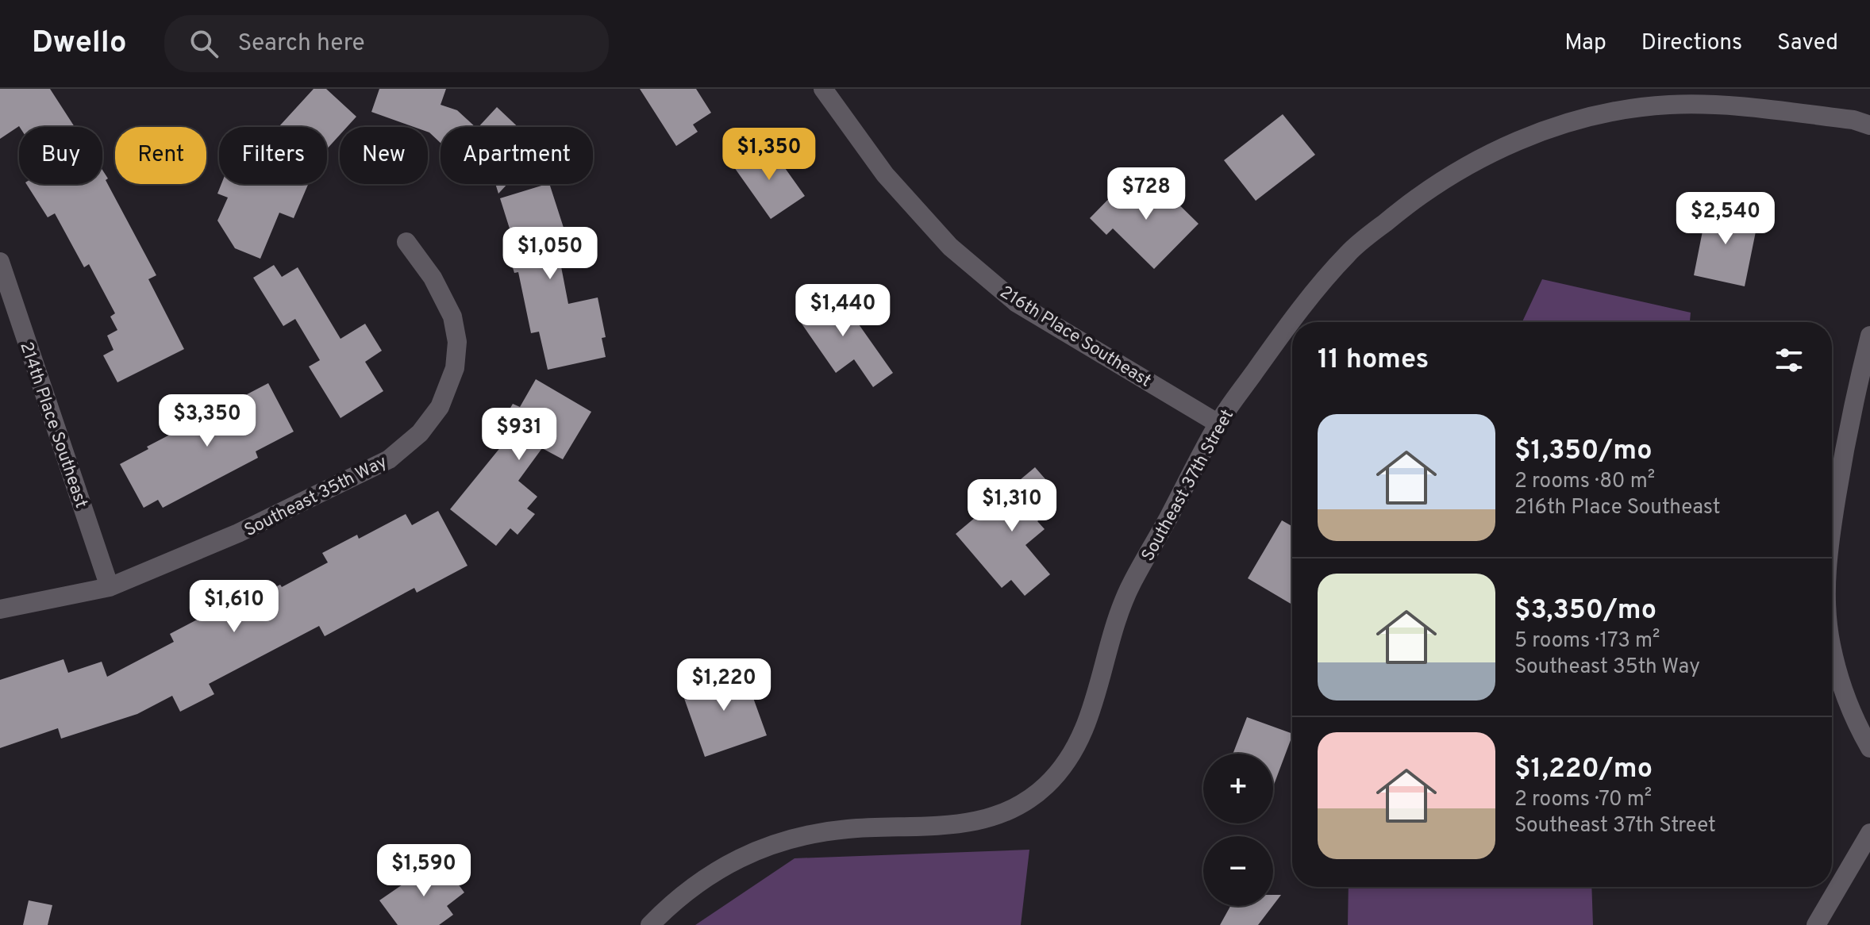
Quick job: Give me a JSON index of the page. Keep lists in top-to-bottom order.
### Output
{
  "streets": {
    "street": [
      "216th Place Southeast",
      "214th Place Southeast",
      "Southeast 37th Street",
      "Southeast 35th Way"
    ]
  },
  "crossings": [
    ["216th Place Southeast", "Southeast 37th Street"],
    ["214th Place Southeast", "Southeast 35th Way"]
  ],
  "page": {
    "header": "Dwello",
    "search": "Search here",
    "nav": ["Map", "Directions", "Saved"],
    "chip": [
      "Buy",
      "Rent",
      "Filters",
      "New",
      "Apartment"
    ],
    "price": [
      "$1,350",
      "$728",
      "$2,540",
      "$1,050",
      "$1,440",
      "$3,350",
      "$931",
      "$1,310",
      "$1,610",
      "$1,220",
      "$1,590"
    ],
    "heading": "11 homes",
    "list": [
      {
        "name": "$1,350/mo",
        "note": "2 rooms · 80 m² · 216th Place Southeast"
      },
      {
        "name": "$3,350/mo",
        "note": "5 rooms · 173 m² · Southeast 35th Way"
      },
      {
        "name": "$1,220/mo",
        "note": "2 rooms · 70 m² · Southeast 37th Street"
      }
    ],
    "map_buttons": ["+", "−"]
  }
}
